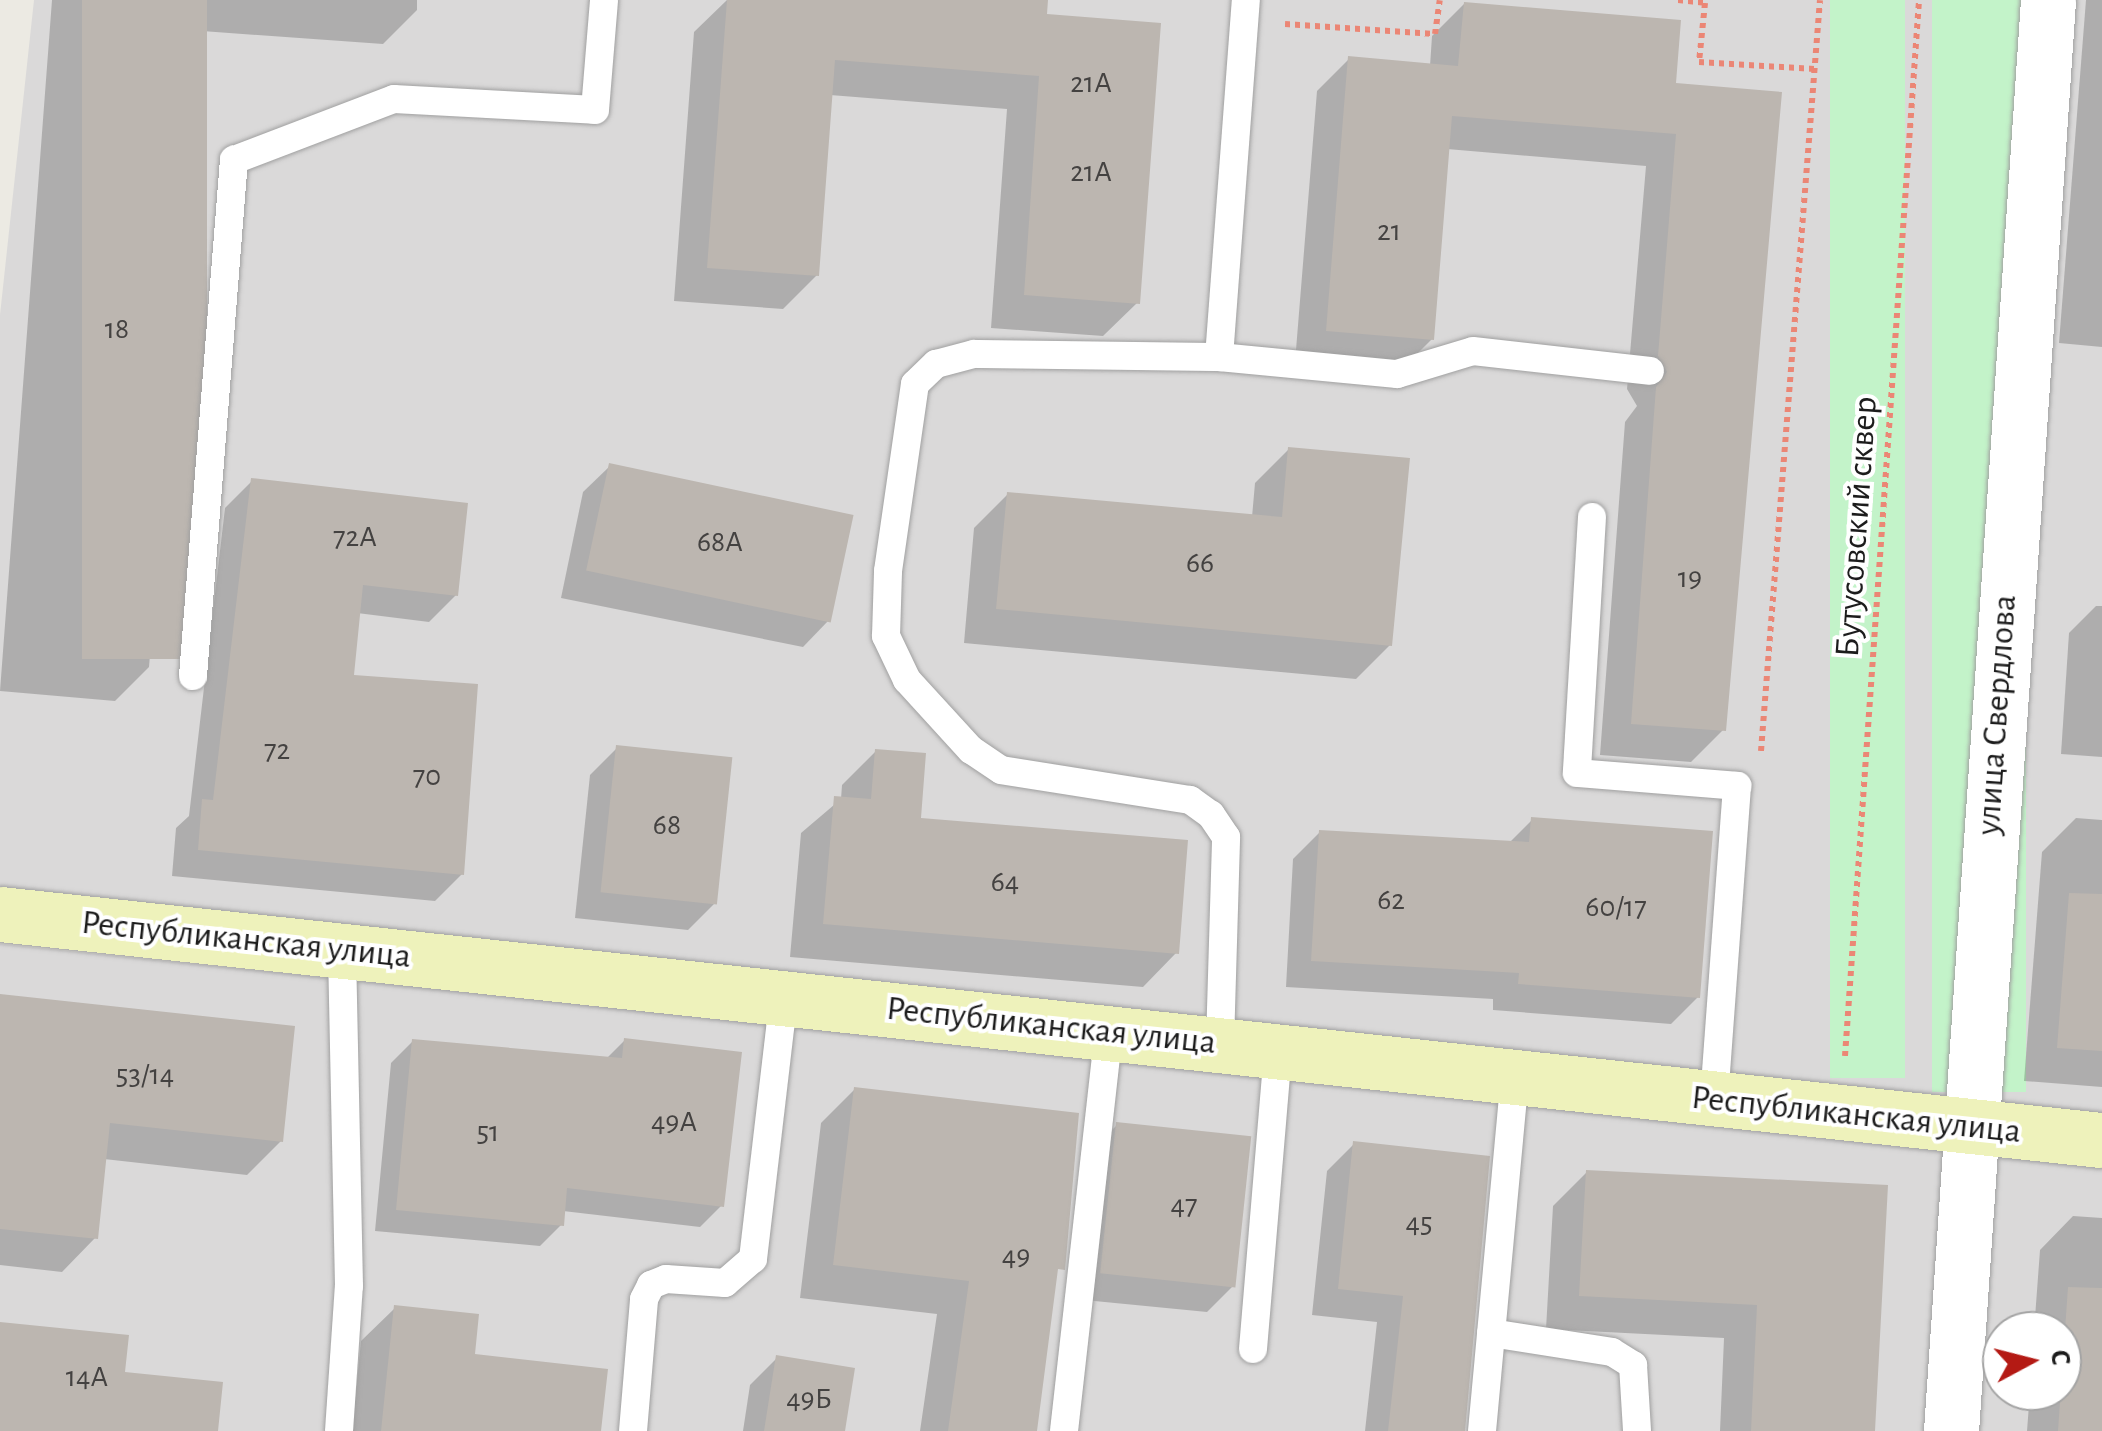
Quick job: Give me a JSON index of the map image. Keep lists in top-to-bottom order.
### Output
{
  "streets": {
    "main road": ["Республиканская улица"],
    "street": ["улица Свердлова"],
    "path": ["Бутусовский сквер"]
  },
  "crossings": [
    ["улица Свердлова", "Республиканская улица"]
  ],
  "house_numbers": [
    "21А",
    "21А",
    "21",
    "18",
    "72А",
    "68А",
    "66",
    "19",
    "72",
    "70",
    "68",
    "64",
    "62",
    "60/17",
    "53/14",
    "49А",
    "51",
    "47",
    "45",
    "49",
    "14А",
    "49Б"
  ],
  "north": "right"
}
